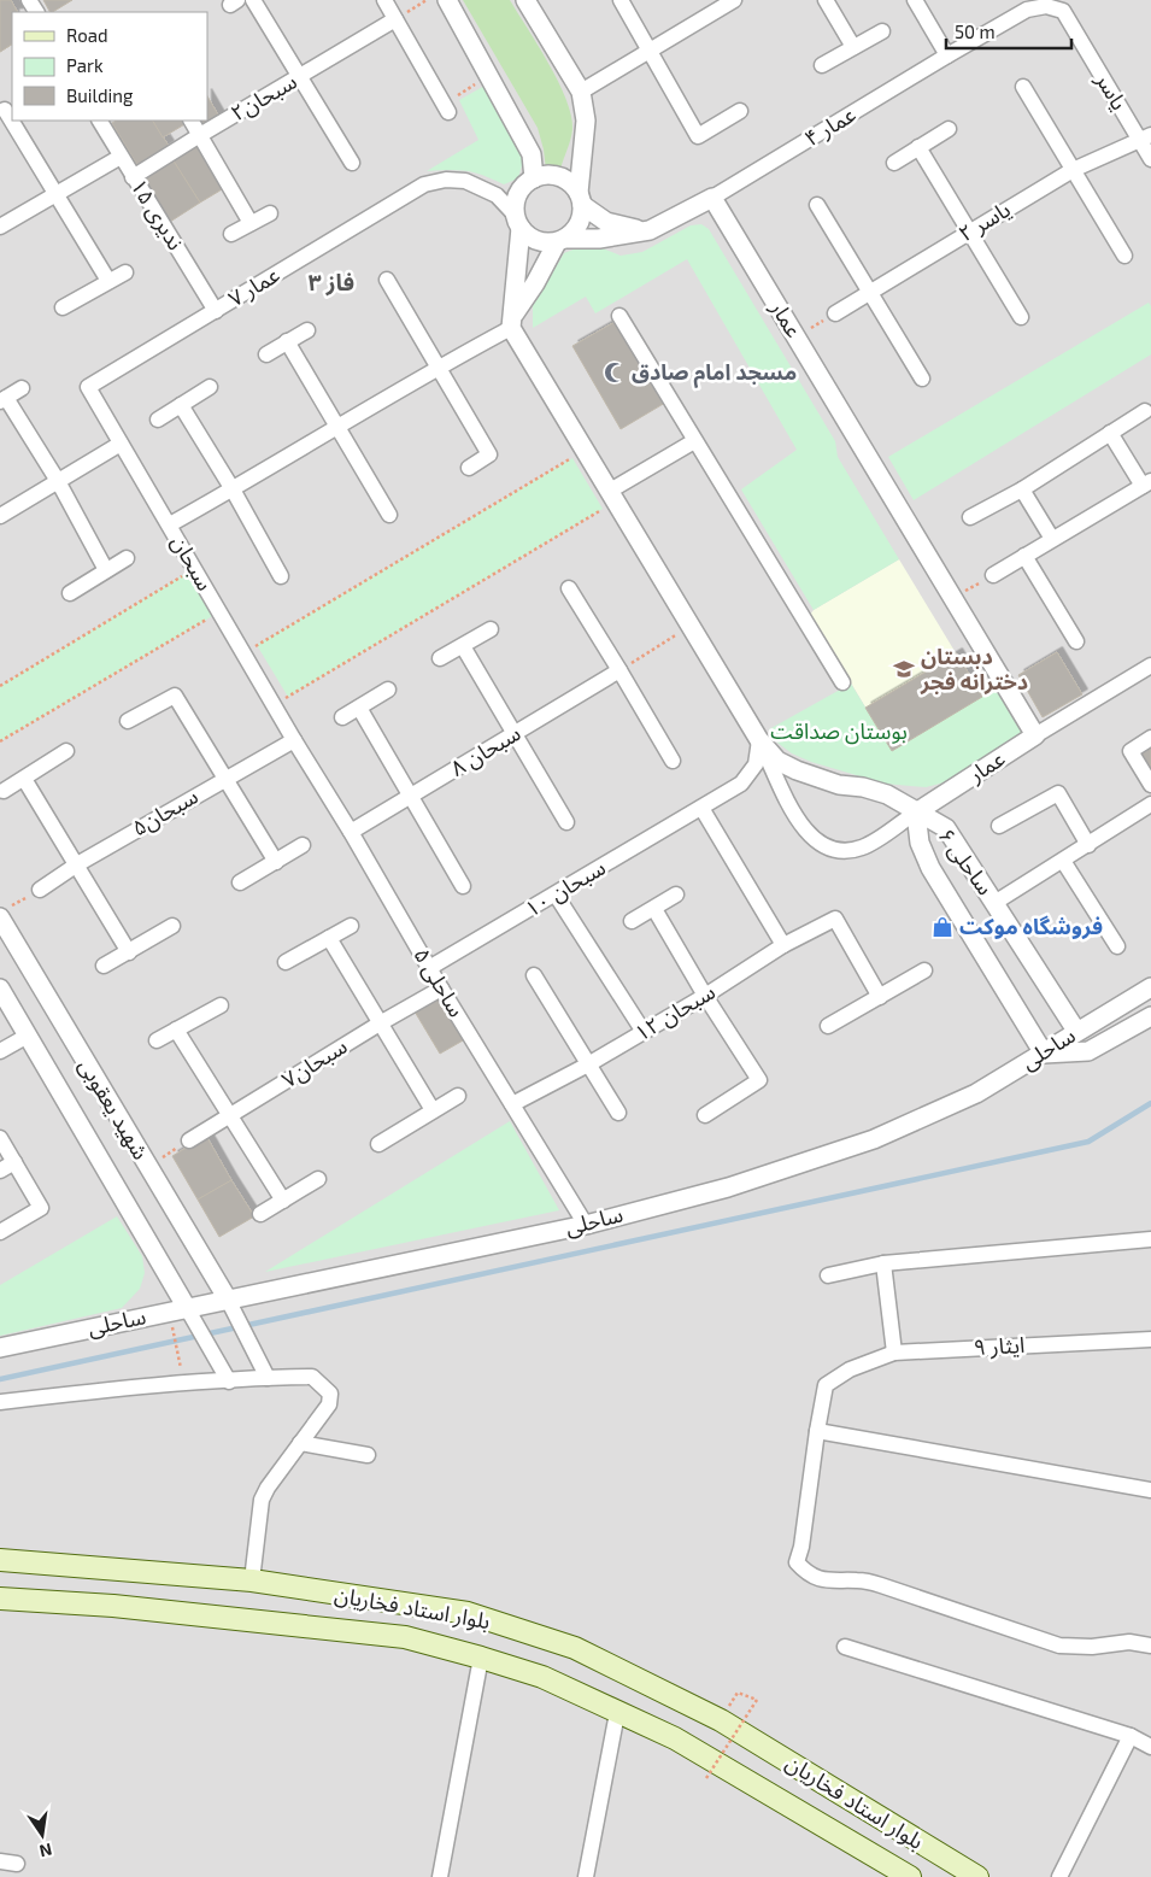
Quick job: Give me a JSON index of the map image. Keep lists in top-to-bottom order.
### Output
{
  "streets": {
    "main road": ["بلوار استاد فخاریان"],
    "street": [
      "یاسر",
      "سبحان۲",
      "عمار ۴",
      "ندیری ۱۵",
      "یاسر ۲",
      "عمار ۷",
      "عمار",
      "سبحان",
      "سبحان ۸",
      "سبحان۵",
      "ساحلی ۶",
      "سبحان ۱۰",
      "ساحلی ۵",
      "سبحان ۱۲",
      "ساحلی",
      "سبحان۷",
      "شهید یعقوبی",
      "ایثار ۹"
    ]
  },
  "crossings": [
    ["یاسر", "عمار ۴"],
    ["یاسر", "یاسر ۲"],
    ["سبحان۲", "ندیری ۱۵"],
    ["عمار ۴", "عمار"],
    ["ندیری ۱۵", "عمار ۷"],
    ["عمار ۷", "سبحان"],
    ["عمار", "ساحلی ۶"],
    ["سبحان", "سبحان۵"],
    ["سبحان", "ساحلی ۵"],
    ["سبحان ۸", "ساحلی ۵"],
    ["سبحان۵", "ساحلی ۵"],
    ["ساحلی ۶", "ساحلی"],
    ["سبحان ۱۰", "ساحلی ۵"],
    ["ساحلی ۵", "سبحان ۱۲"],
    ["ساحلی ۵", "ساحلی"],
    ["ساحلی ۵", "سبحان۷"],
    ["ساحلی", "شهید یعقوبی"]
  ],
  "districts": ["فاز ۳"],
  "parks": ["بوستان صداقت"],
  "places": {
    "mosque": ["مسجد امام صادق"],
    "school or university": ["دبستان دخترانه فجر"],
    "shop": ["فروشگاه موکت"]
  },
  "legend": ["Road", "Park", "Building"],
  "scale_bar": "50 m",
  "north": "bottom"
}
